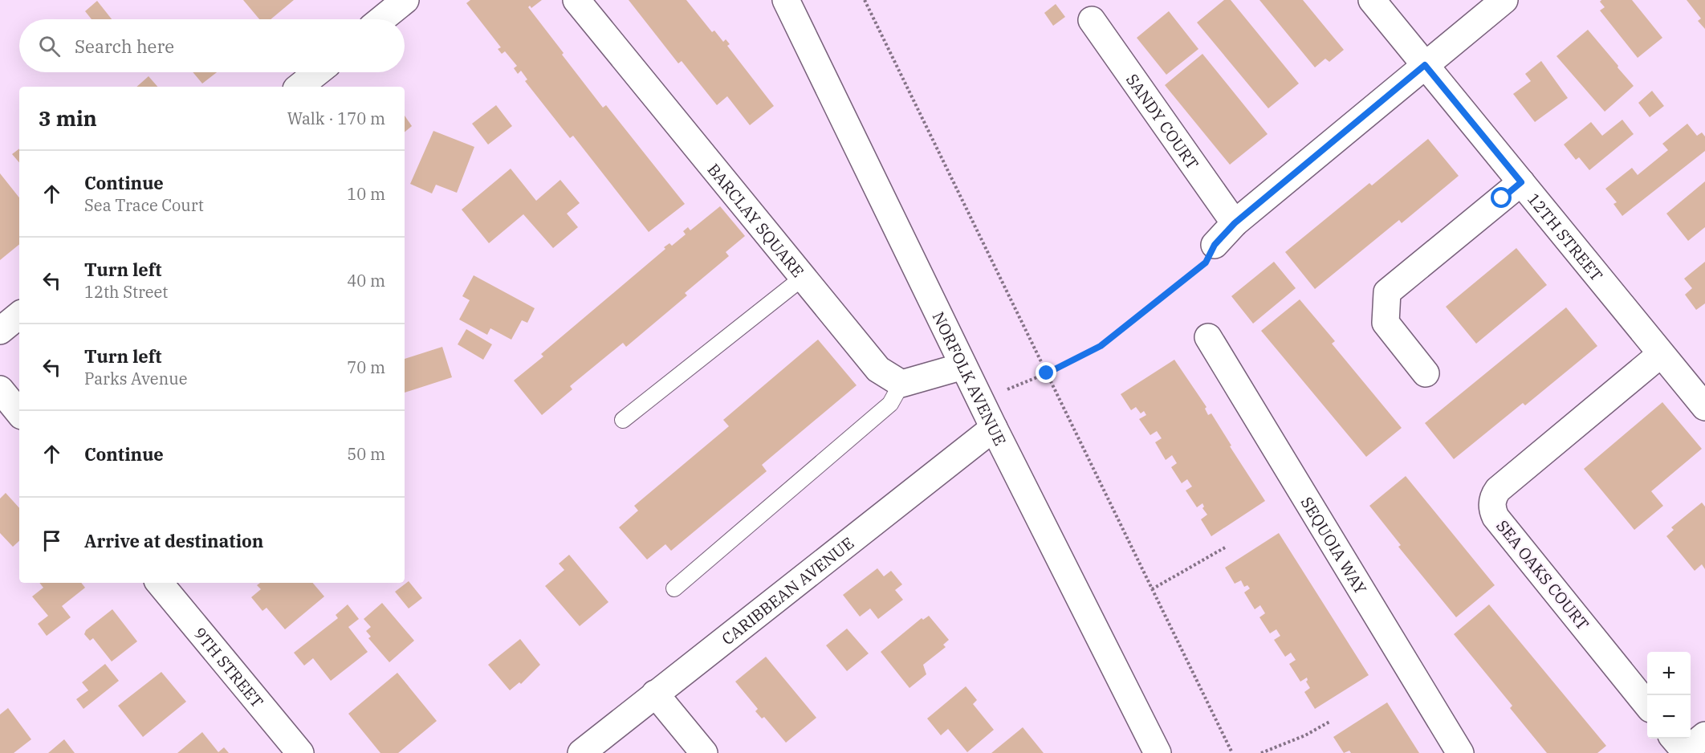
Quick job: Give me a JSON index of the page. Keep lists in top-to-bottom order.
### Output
{
  "streets": {
    "street": [
      "SANDY COURT",
      "BARCLAY SQUARE",
      "12TH STREET",
      "NORFOLK AVENUE",
      "SEQUOIA WAY",
      "SEA OAKS COURT",
      "CARIBBEAN AVENUE",
      "9TH STREET"
    ]
  },
  "crossings": [
    ["12TH STREET", "SEA OAKS COURT"],
    ["NORFOLK AVENUE", "CARIBBEAN AVENUE"]
  ],
  "page": {
    "search": "Search here",
    "heading": ["3 min", "Walk · 170 m"],
    "list": [
      ["Continue", "Sea Trace Court", "10 m"],
      ["Turn left", "12th Street", "40 m"],
      ["Turn left", "Parks Avenue", "70 m"],
      ["Continue", "50 m"],
      "Arrive at destination"
    ],
    "map_buttons": ["+", "−"]
  }
}
